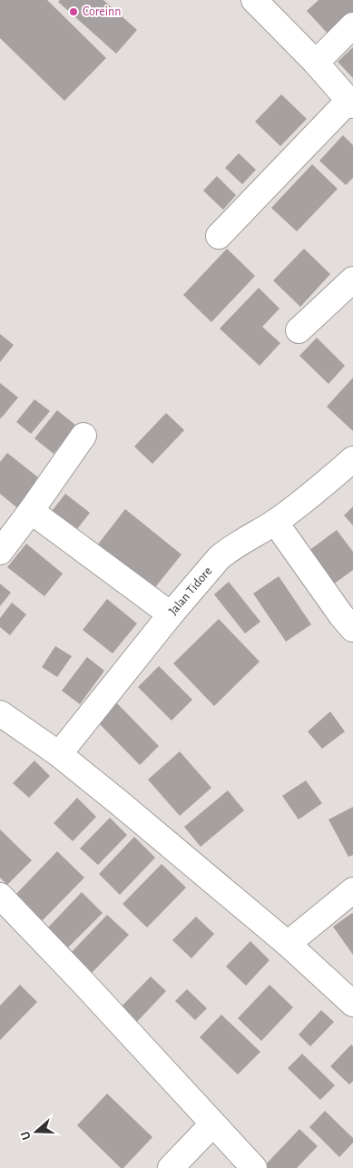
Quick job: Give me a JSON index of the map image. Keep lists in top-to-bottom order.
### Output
{
  "streets": {
    "street": ["Jalan Tidore"]
  },
  "places": ["Coreinn"],
  "north": "left"
}
